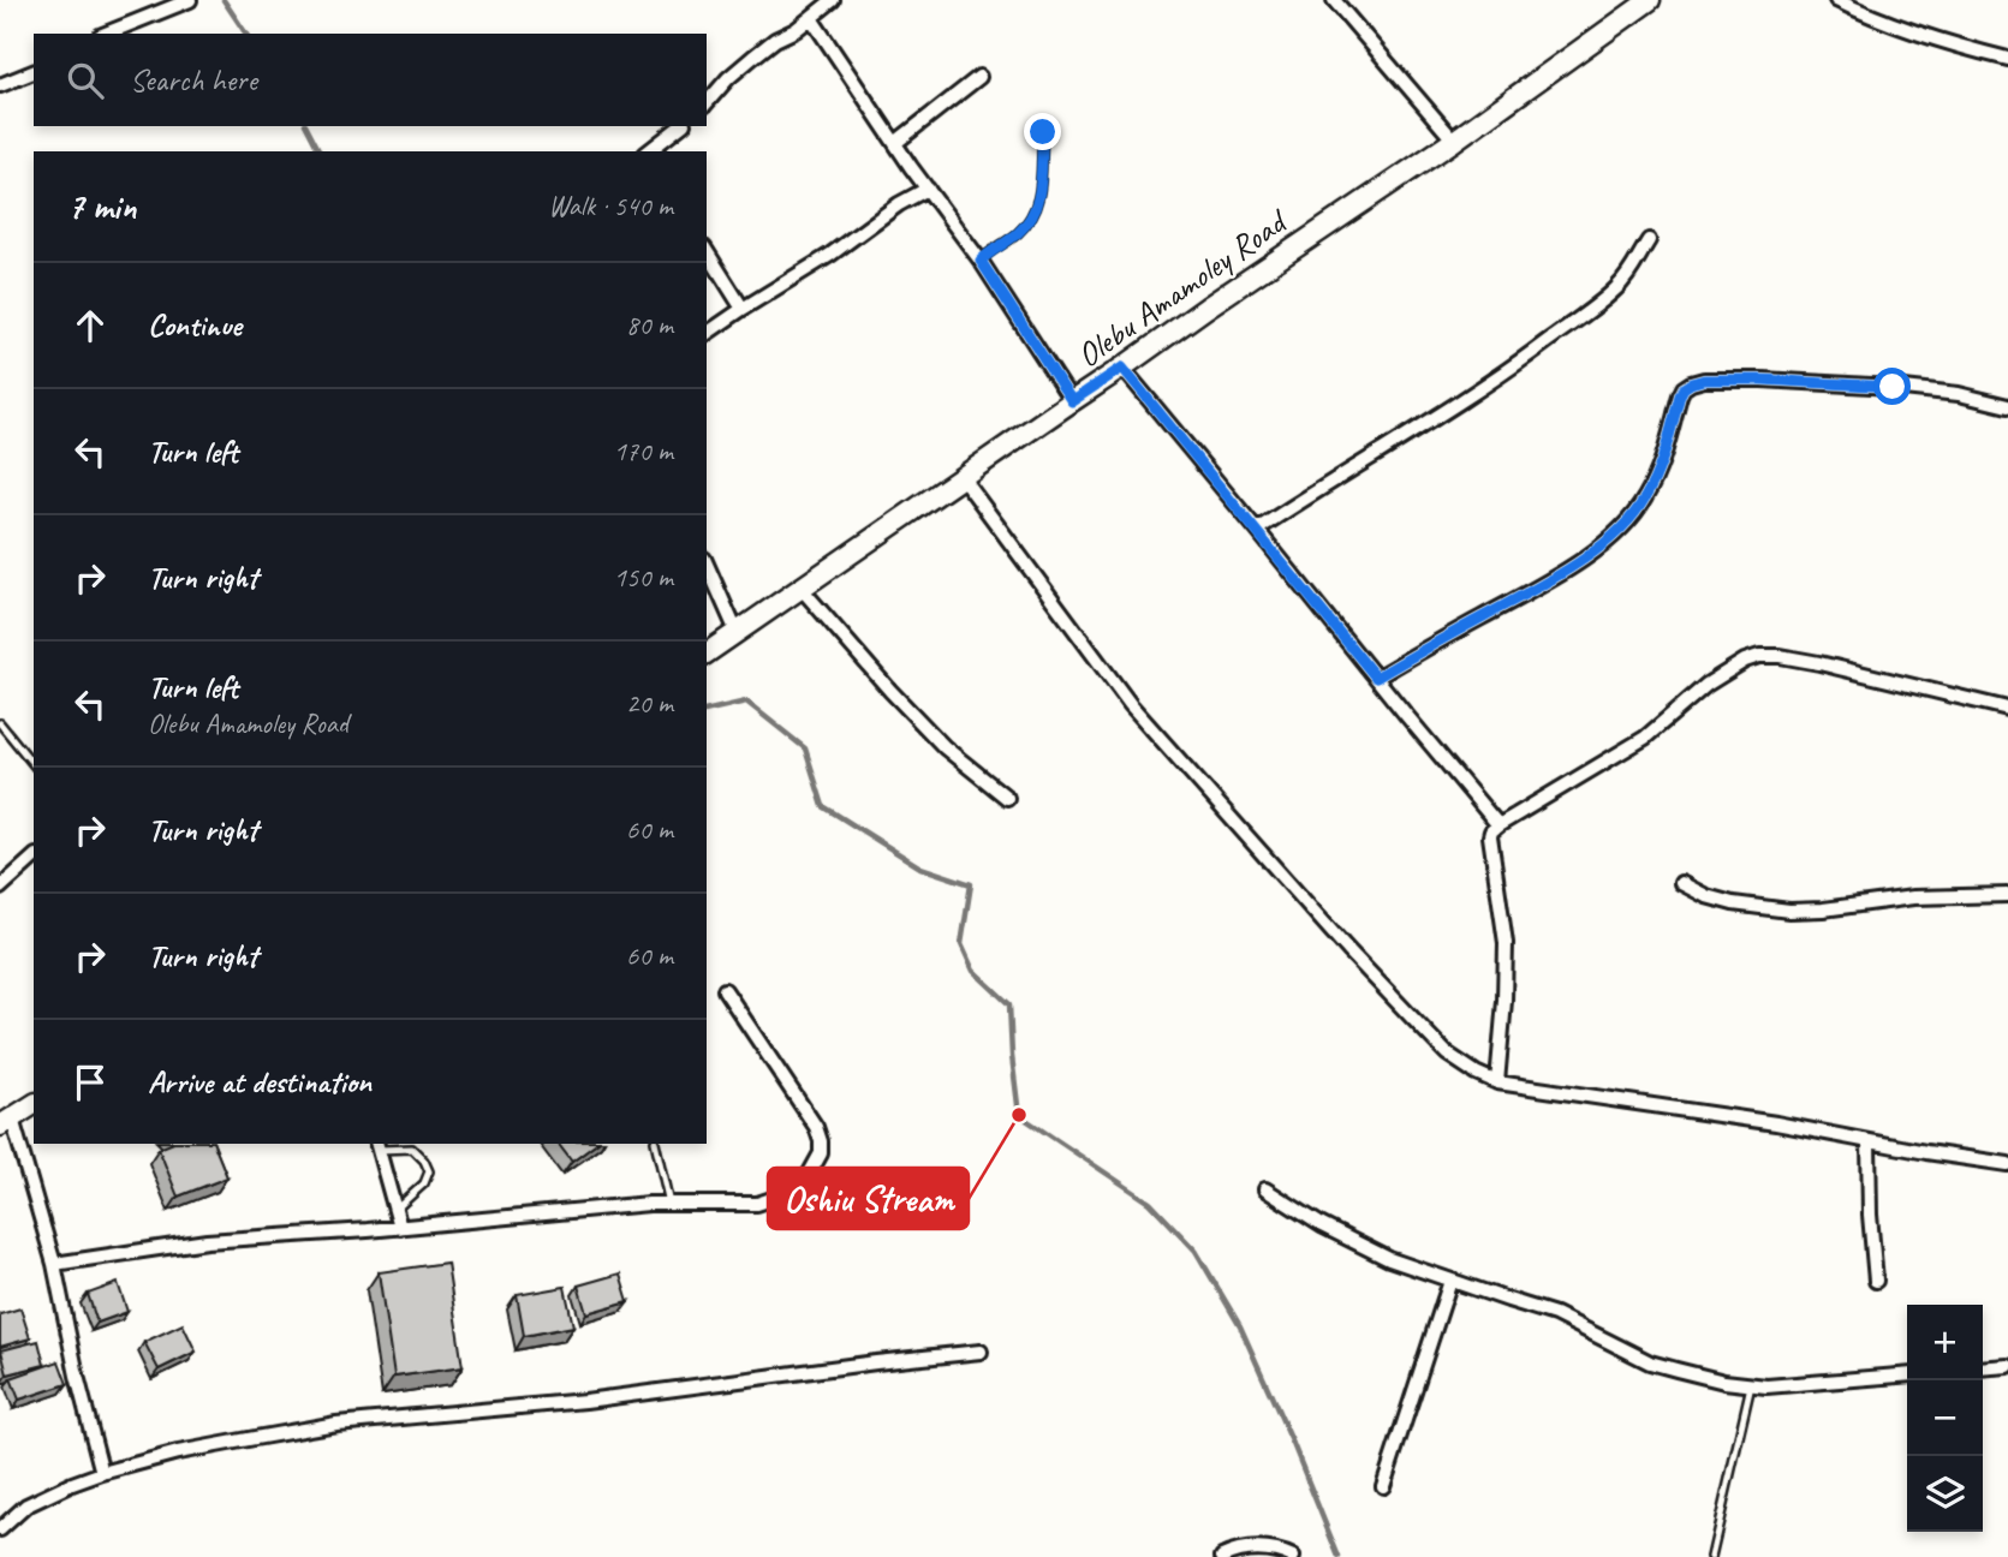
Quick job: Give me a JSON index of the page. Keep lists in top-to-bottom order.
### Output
{
  "streets": {
    "street": ["Olebu Amamoley Road"]
  },
  "places": ["Oshiu Stream"],
  "page": {
    "search": "Search here",
    "heading": ["7 min", "Walk · 540 m"],
    "list": [
      ["Continue", "80 m"],
      ["Turn left", "170 m"],
      ["Turn right", "150 m"],
      ["Turn left", "Olebu Amamoley Road", "20 m"],
      ["Turn right", "60 m"],
      ["Turn right", "60 m"],
      "Arrive at destination"
    ],
    "map_buttons": ["+", "−"]
  }
}
